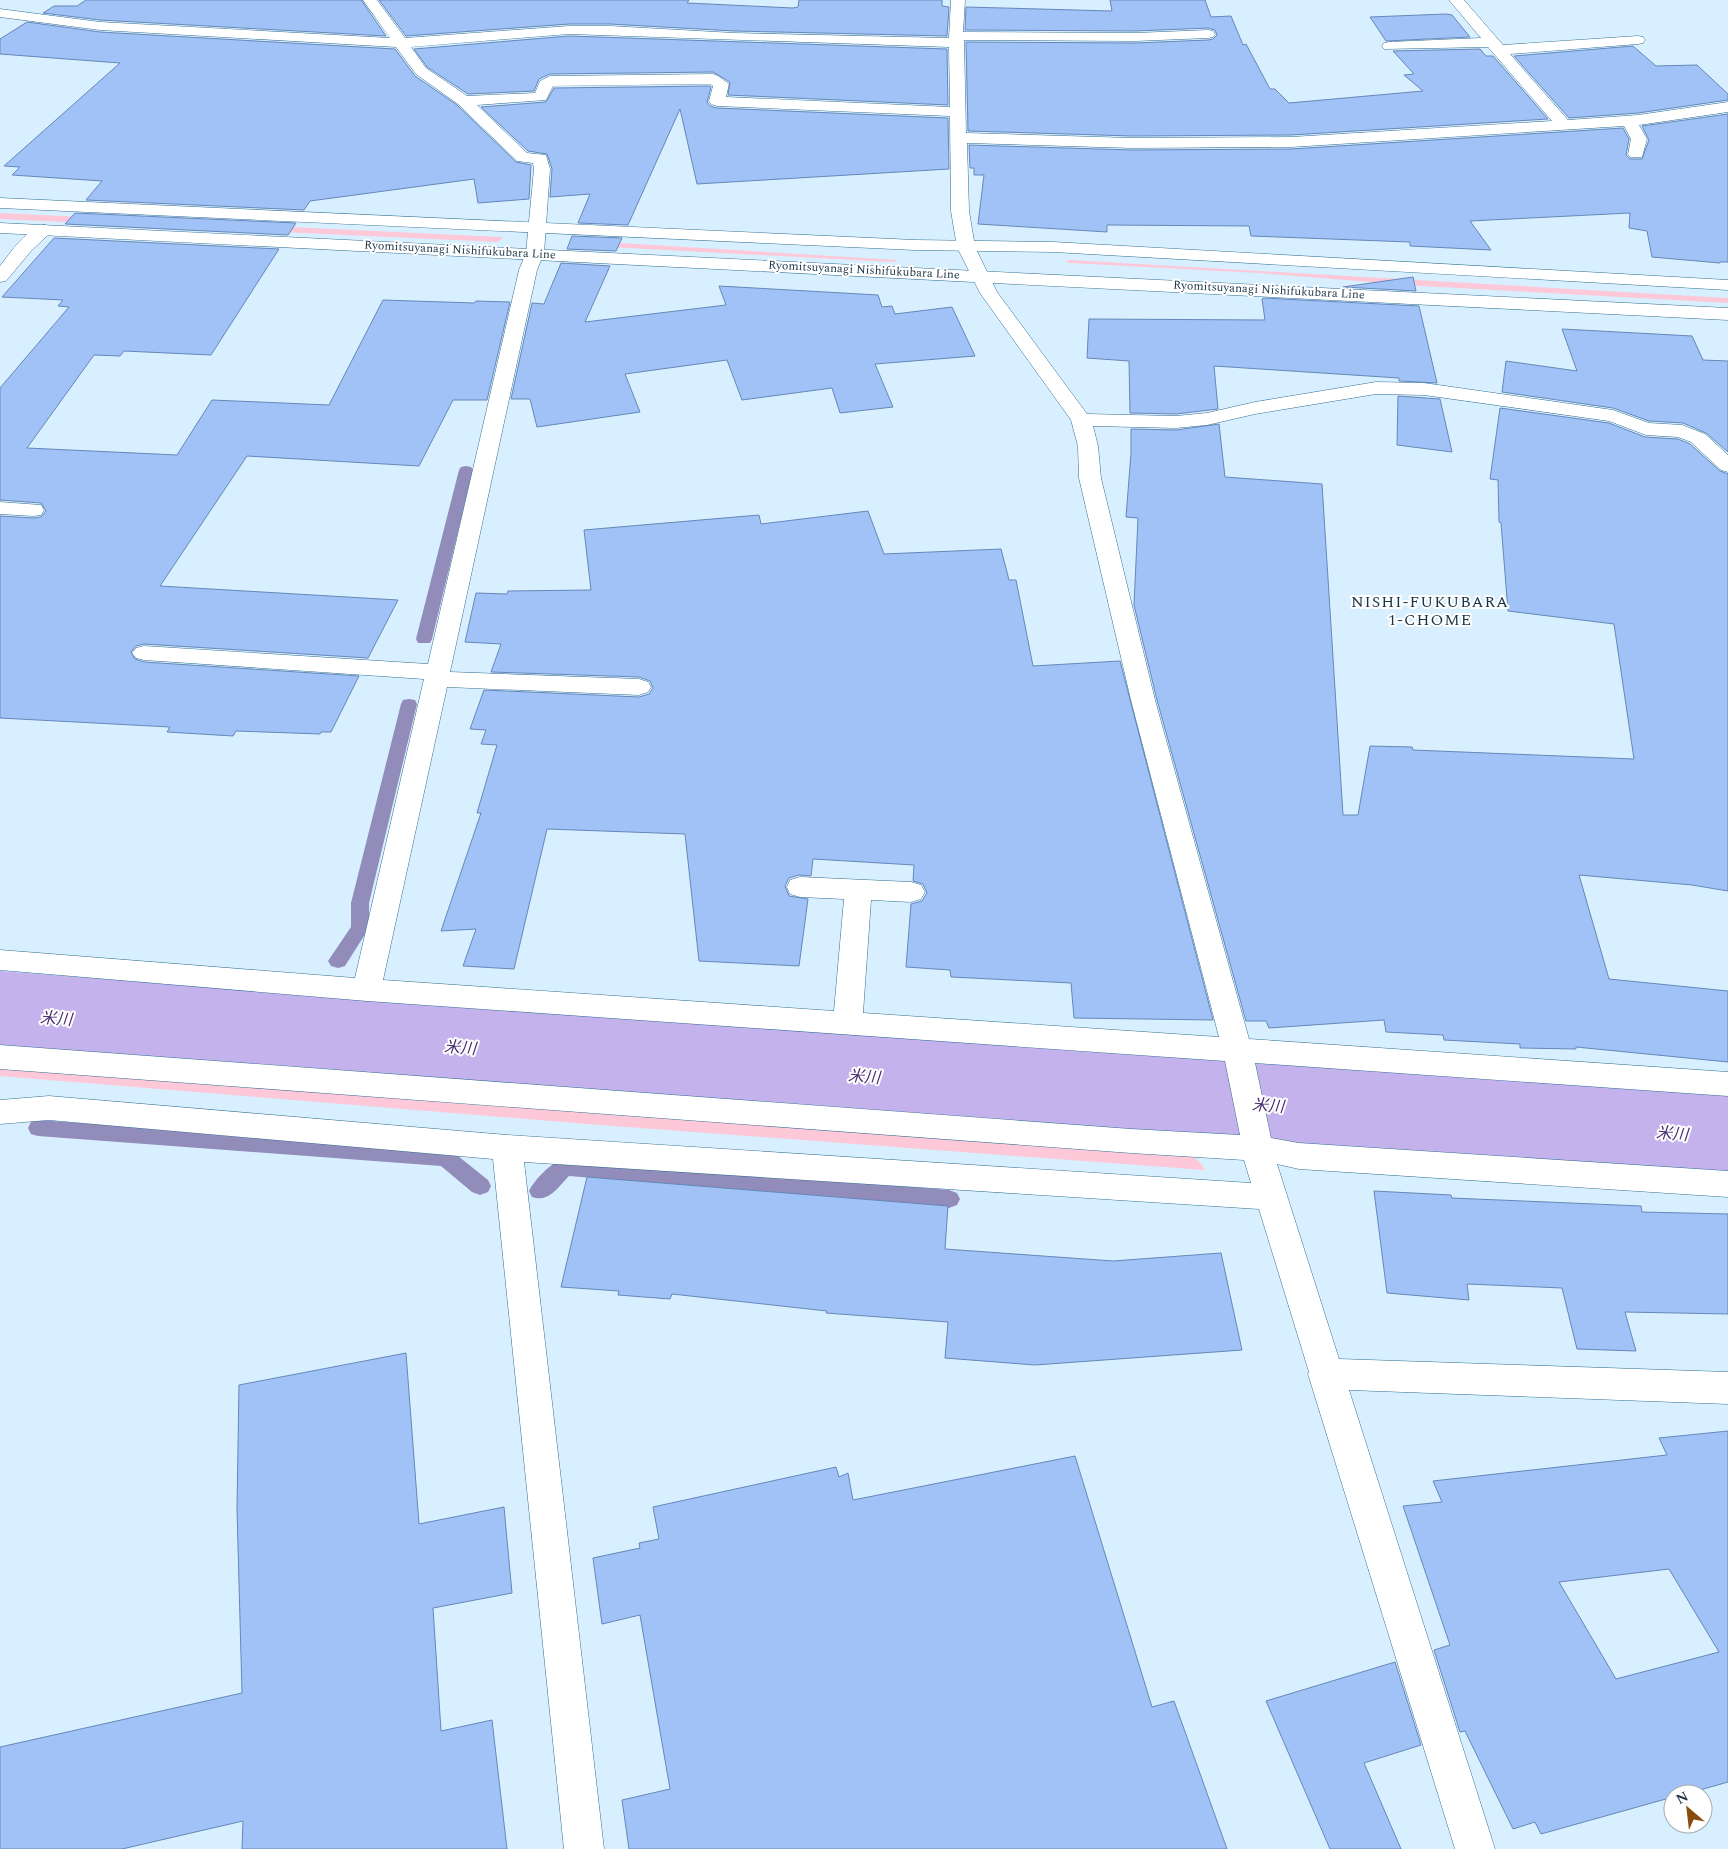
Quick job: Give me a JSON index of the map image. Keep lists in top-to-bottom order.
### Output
{
  "streets": {
    "street": ["Ryomitsuyanagi Nishifukubara Line"]
  },
  "districts": ["NISHI-FUKUBARA 1-CHOME"],
  "water": ["米川"],
  "north": "top left"
}
